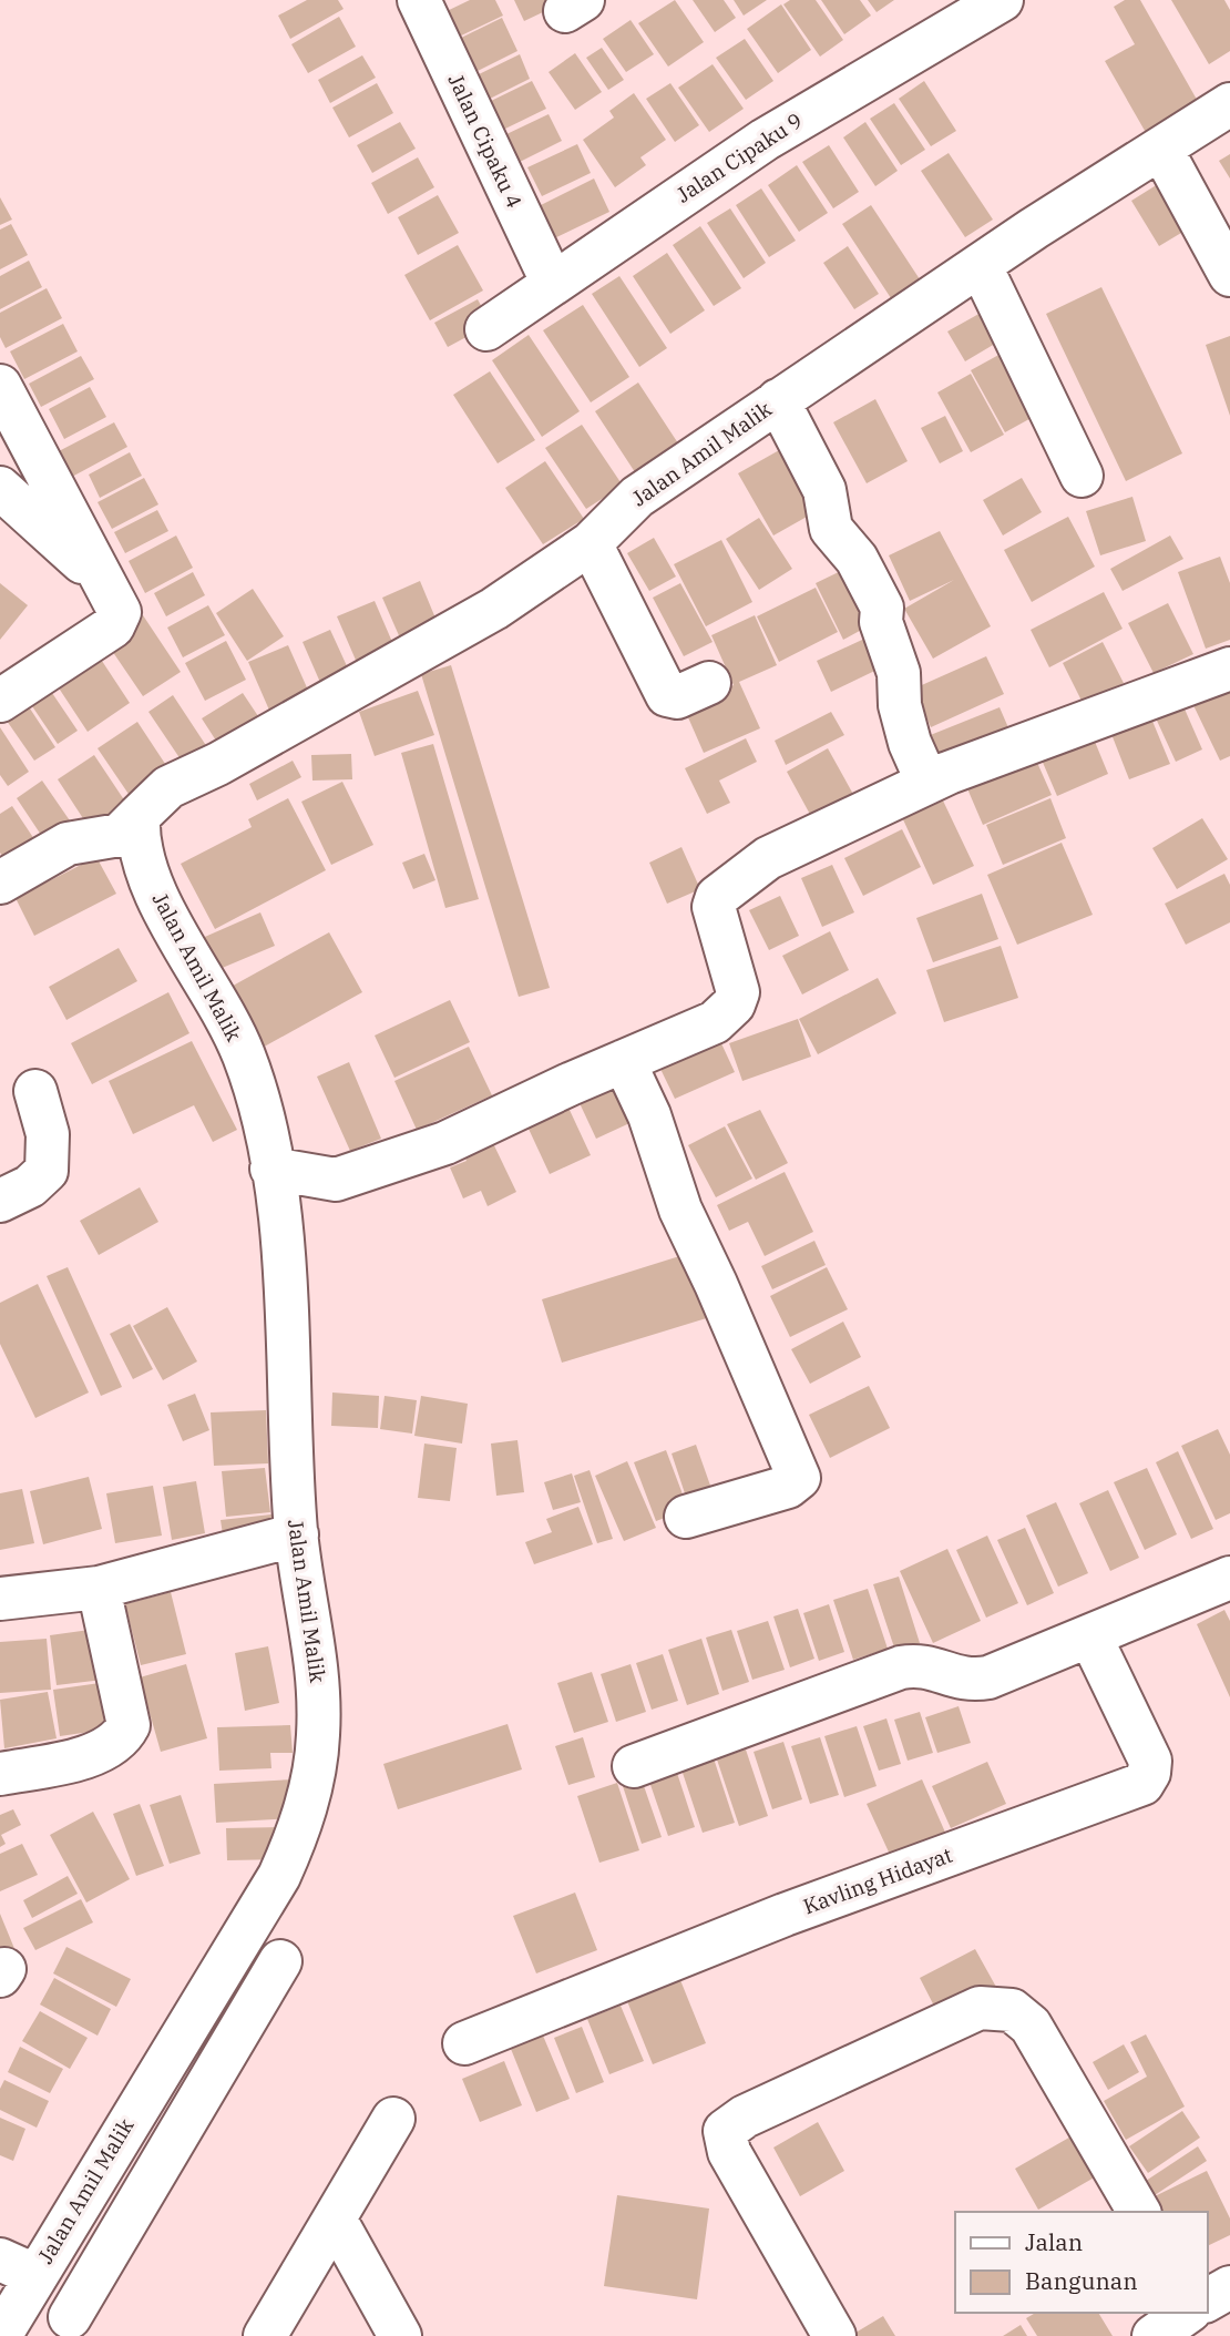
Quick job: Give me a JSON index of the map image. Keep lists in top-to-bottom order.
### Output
{
  "streets": {
    "street": [
      "Jalan Cipaku 4",
      "Jalan Cipaku 9",
      "Jalan Amil Malik",
      "Kavling Hidayat"
    ]
  },
  "crossings": [
    ["Jalan Cipaku 4", "Jalan Cipaku 9"]
  ],
  "legend": ["Jalan", "Bangunan"]
}
